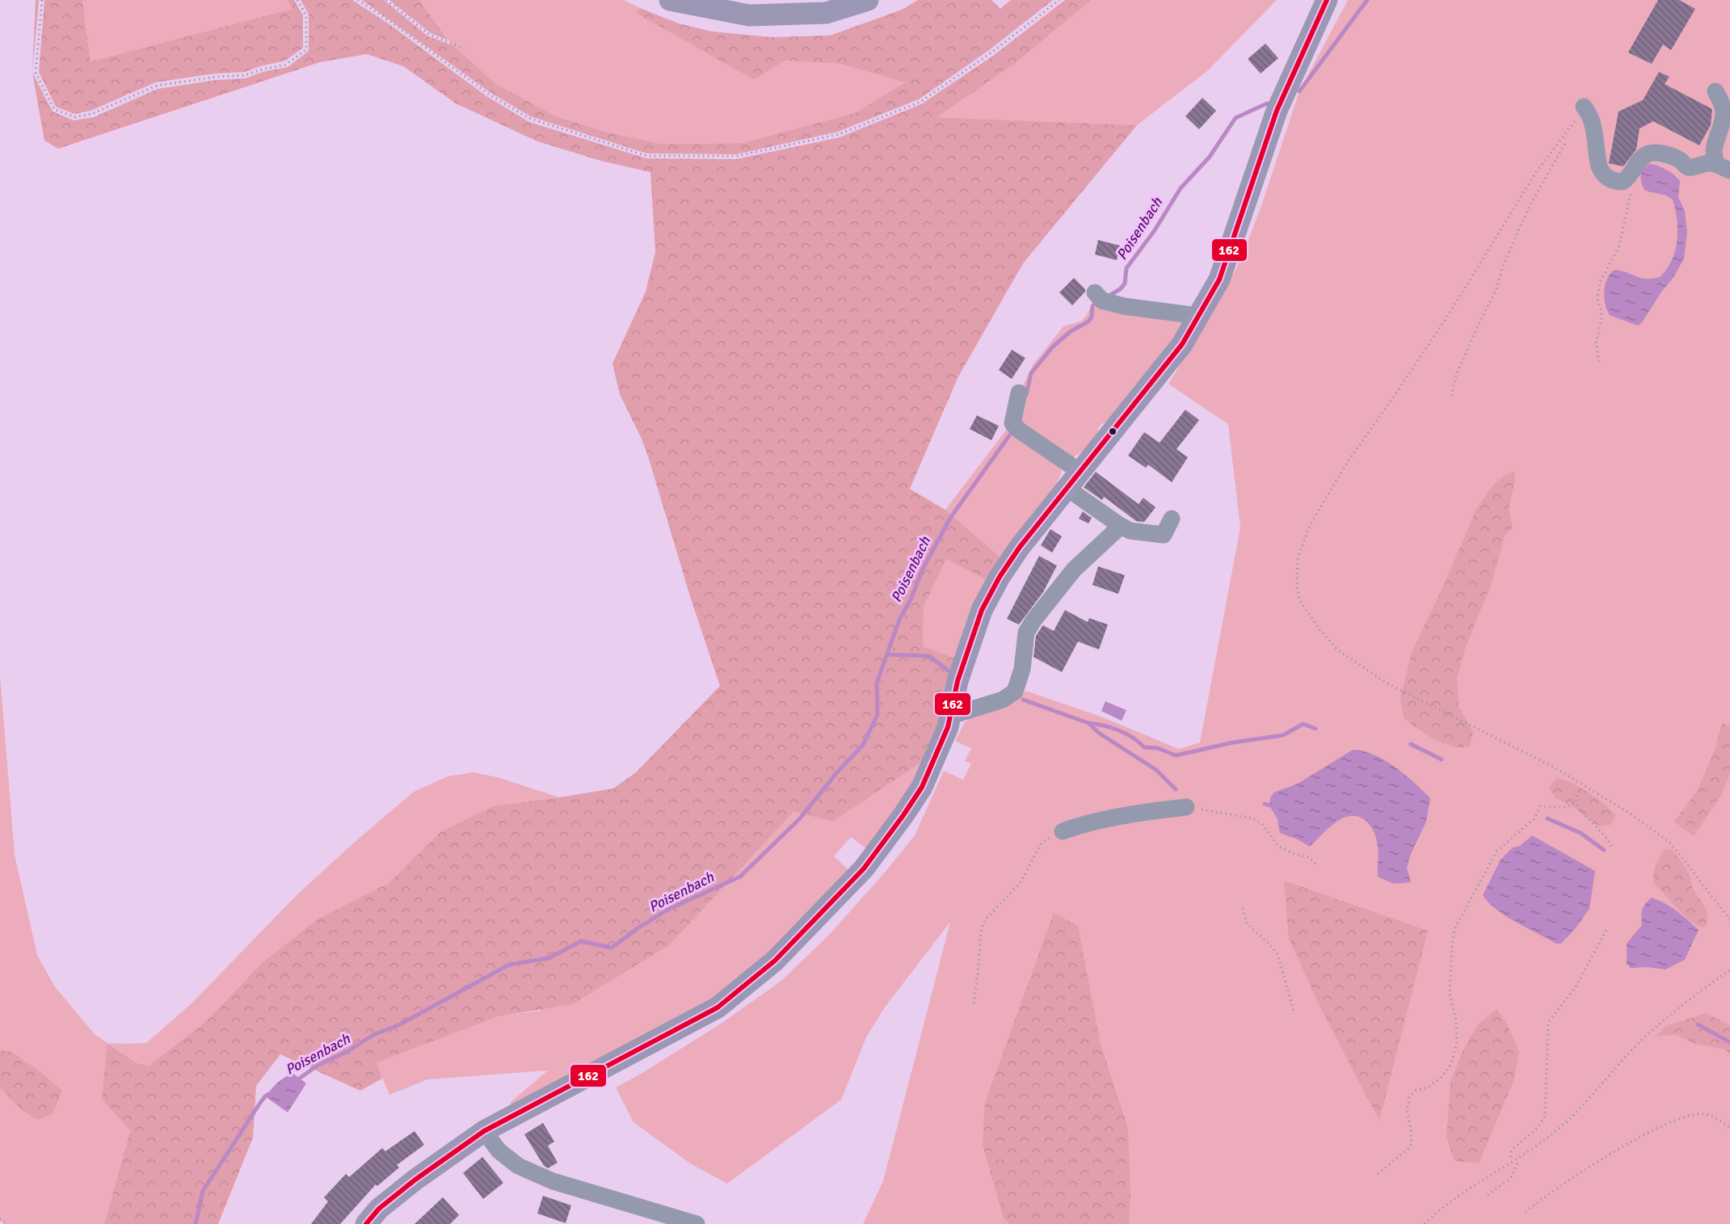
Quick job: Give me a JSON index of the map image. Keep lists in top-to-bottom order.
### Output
{
  "water": ["Poisenbach"],
  "lines": ["transit line 162"]
}
